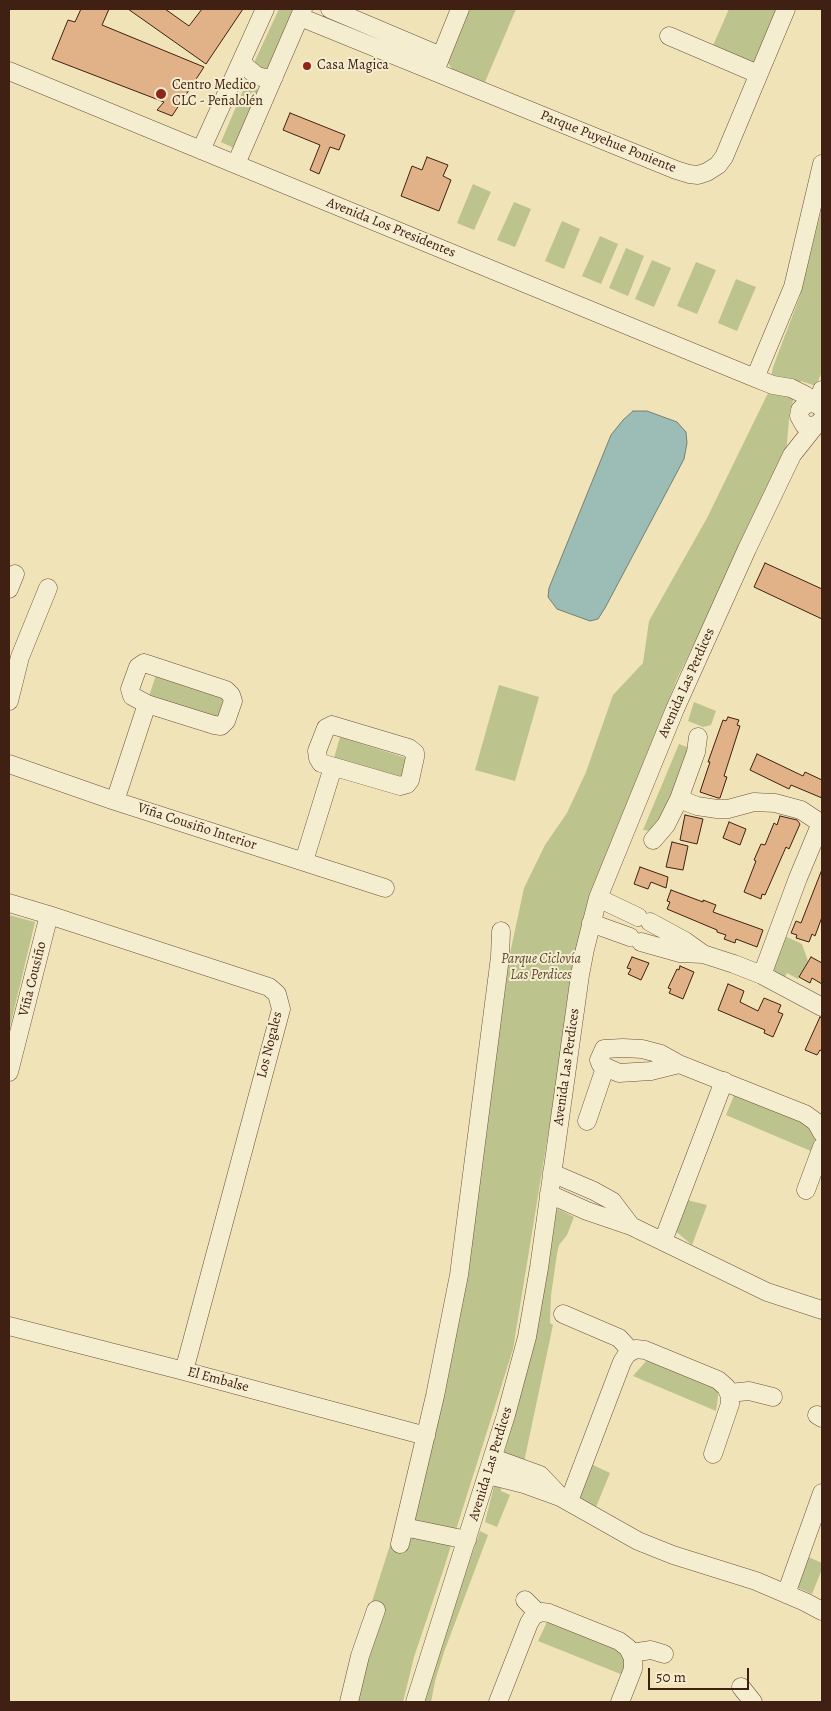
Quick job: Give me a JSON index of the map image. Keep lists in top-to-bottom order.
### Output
{
  "streets": {
    "street": [
      "Parque Puyehue Poniente",
      "Avenida Los Presidentes",
      "Avenida Las Perdices",
      "Viña Cousiño Interior",
      "Viña Cousiño",
      "Los Nogales",
      "El Embalse"
    ]
  },
  "crossings": [
    ["Avenida Los Presidentes", "Avenida Las Perdices"],
    ["Viña Cousiño", "Los Nogales"],
    ["Los Nogales", "El Embalse"]
  ],
  "parks": ["Parque Ciclovía Las Perdices"],
  "places": ["Casa Magica", "Centro Medico CLC - Peñalolén"],
  "scale_bar": "50 m"
}
